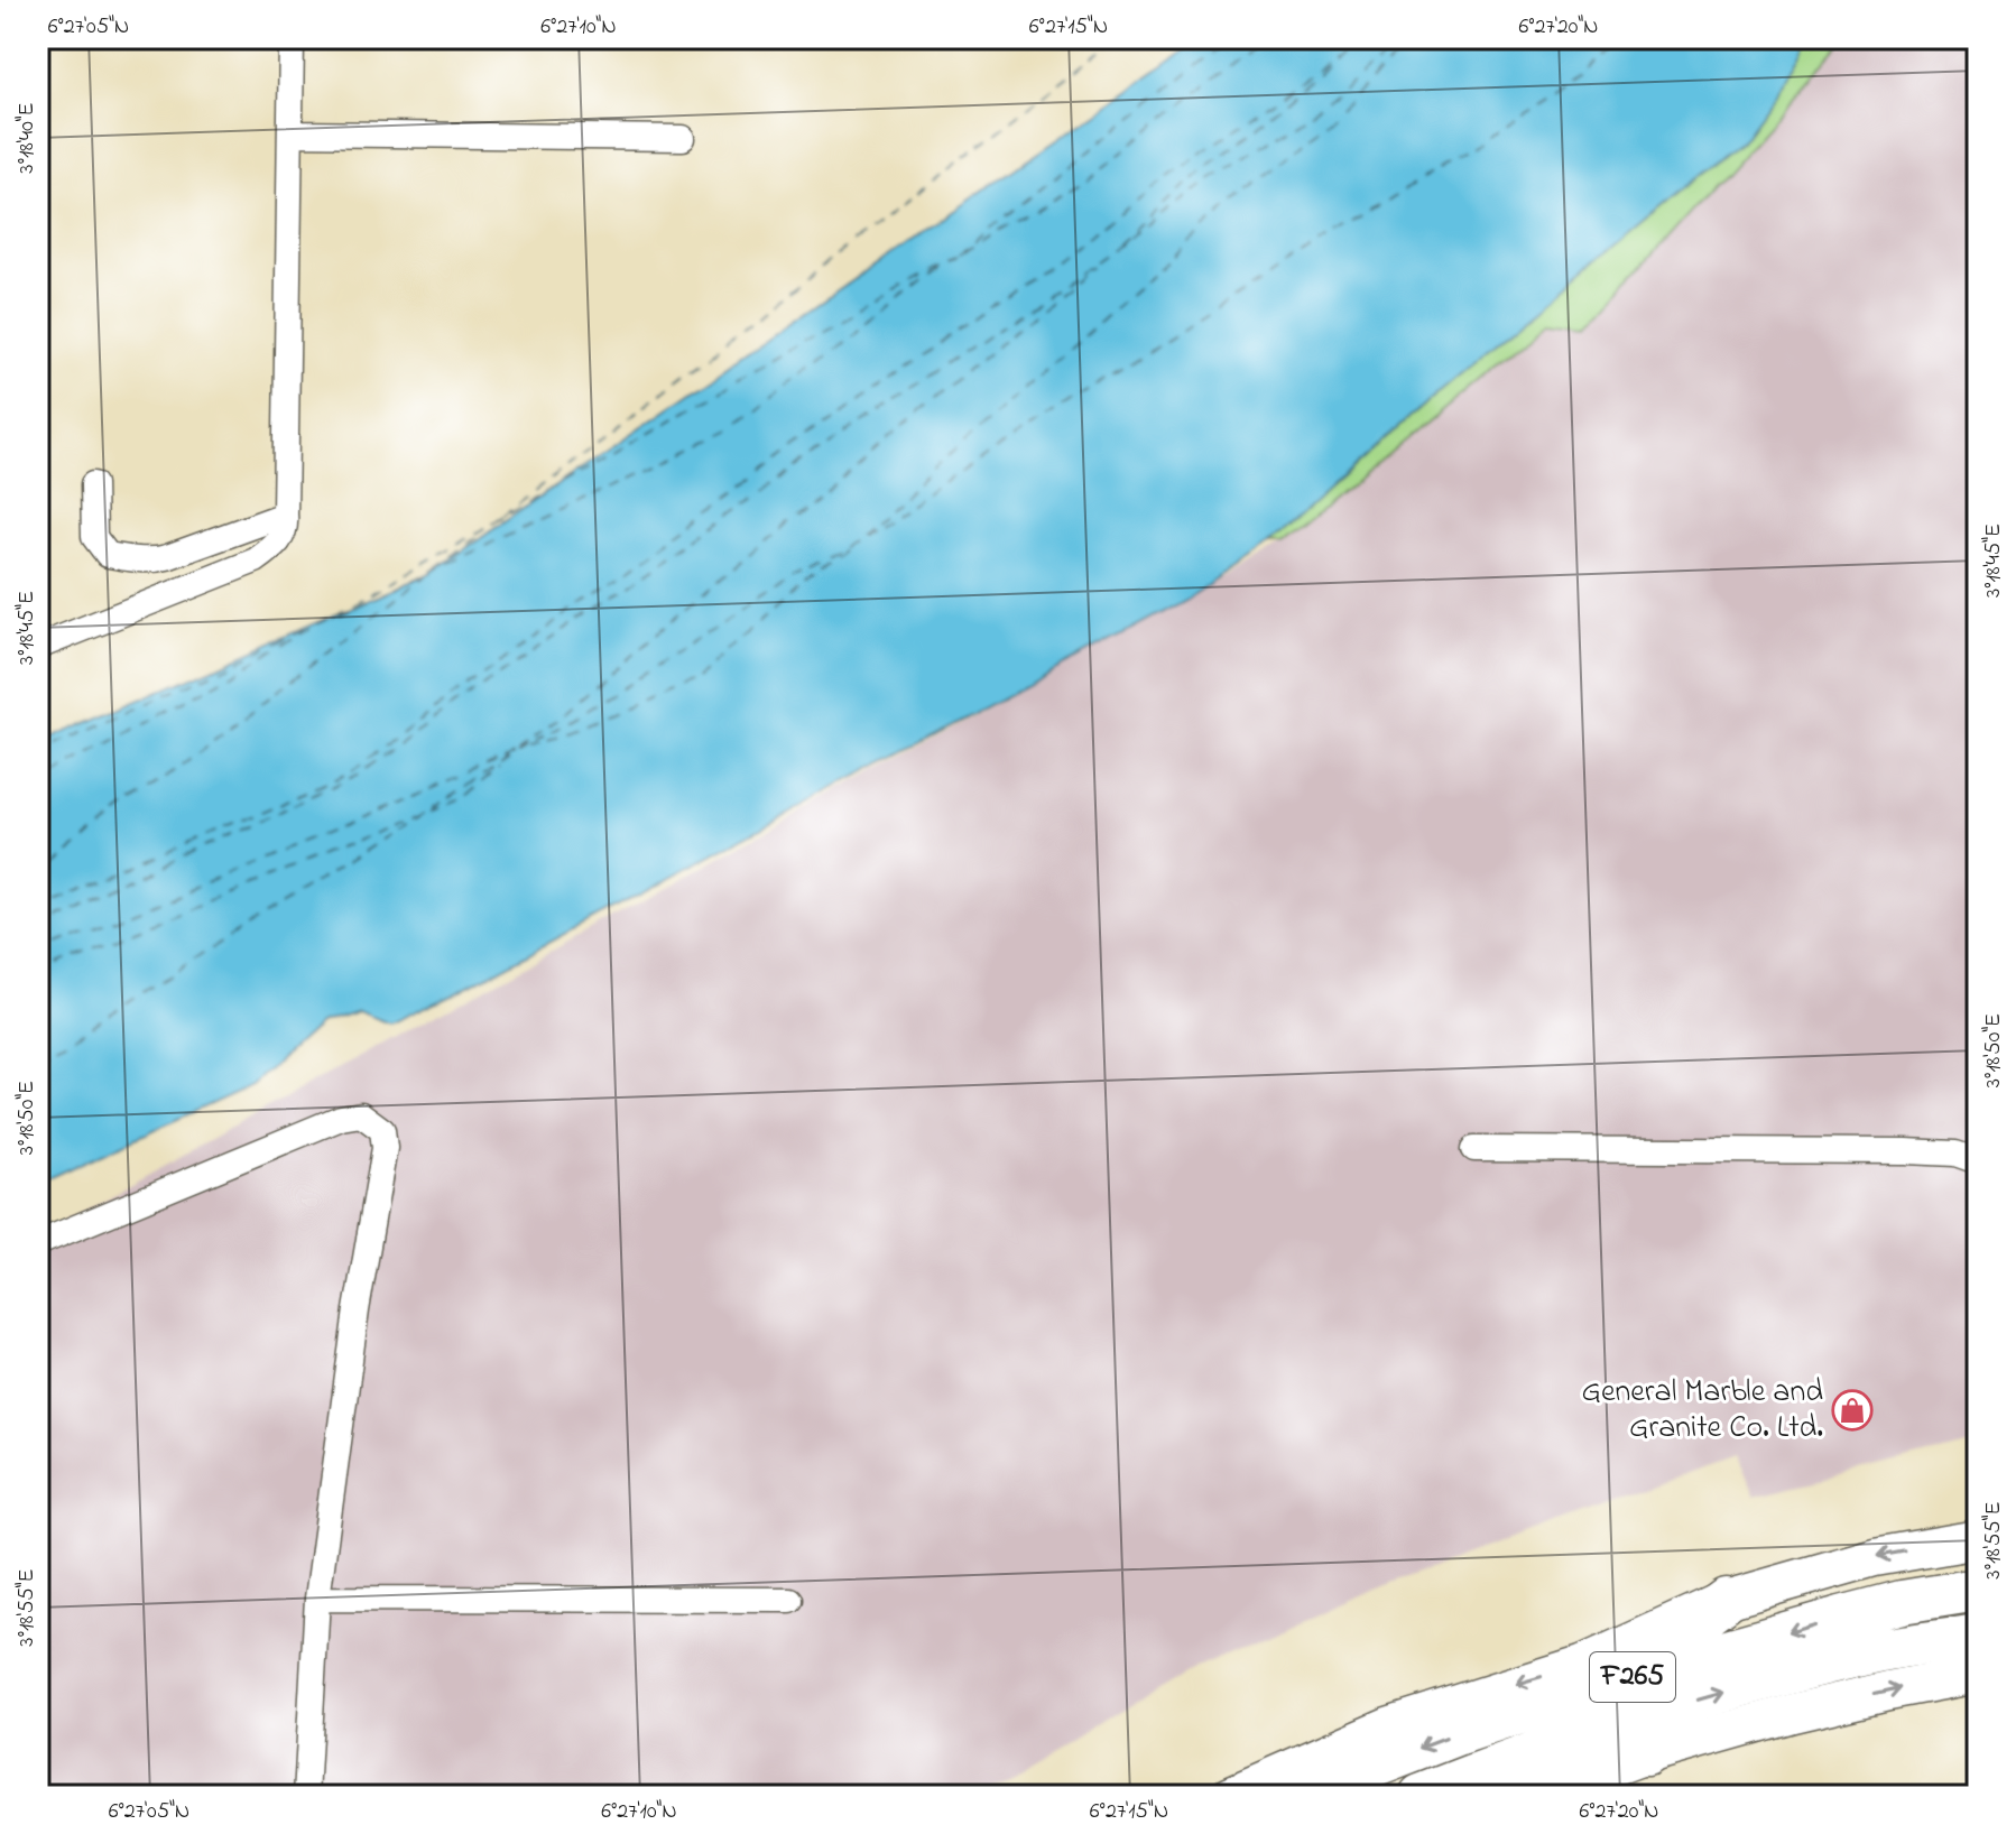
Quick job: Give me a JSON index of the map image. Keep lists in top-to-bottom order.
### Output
{
  "streets": {
    "highway": ["F265"]
  },
  "places": {
    "shop": ["General Marble and Granite Co. Ltd."]
  },
  "coordinates": [
    "6°27'05\"N",
    "6°27'10\"N",
    "6°27'15\"N",
    "6°27'20\"N",
    "3°18'40\"E",
    "3°18'45\"E",
    "3°18'50\"E",
    "3°18'55\"E"
  ]
}
